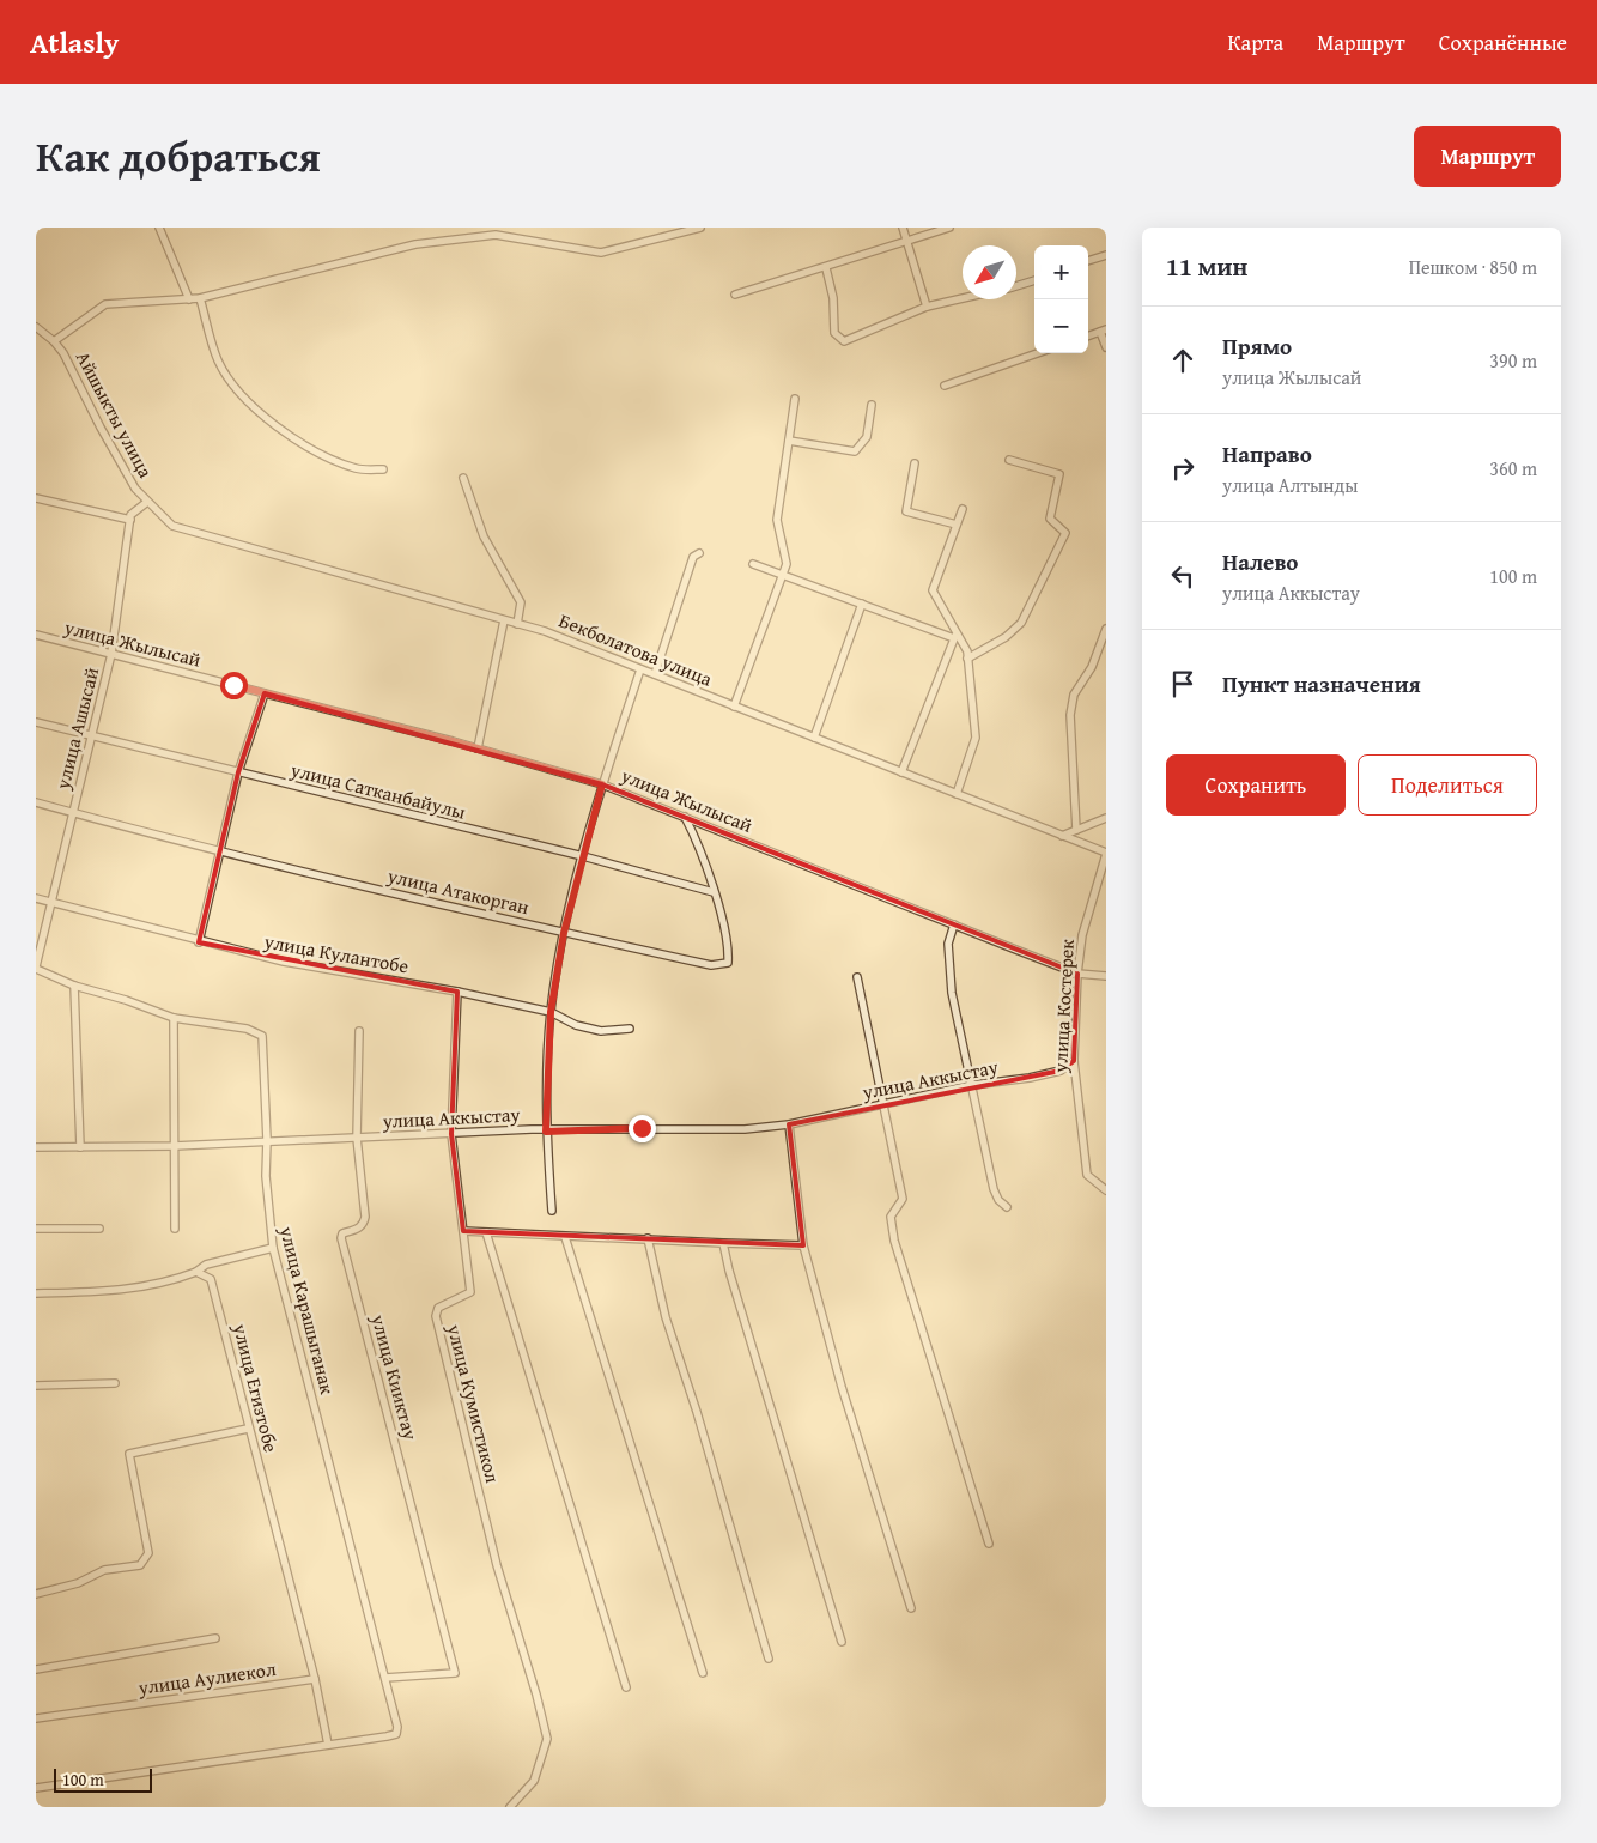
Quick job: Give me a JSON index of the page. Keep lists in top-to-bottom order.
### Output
{
  "streets": {
    "street": [
      "Айшыкты улица",
      "улица Жылысай",
      "Бекболатова улица",
      "улица Ашысай",
      "улица Сатканбайулы",
      "улица Атакорган",
      "улица Кулантобе",
      "улица Костерек",
      "улица Аккыстау",
      "улица Карашыганак",
      "улица Кииктау",
      "улица Егизтобе",
      "улица Кумистикол",
      "улица Аулиекол"
    ]
  },
  "crossings": [
    ["Айшыкты улица", "Бекболатова улица"],
    ["улица Жылысай", "улица Ашысай"],
    ["улица Жылысай", "улица Атакорган"],
    ["улица Жылысай", "улица Костерек"],
    ["Бекболатова улица", "улица Костерек"],
    ["улица Ашысай", "улица Сатканбайулы"],
    ["улица Ашысай", "улица Атакорган"],
    ["улица Ашысай", "улица Кулантобе"],
    ["улица Ашысай", "улица Карашыганак"],
    ["улица Сатканбайулы", "улица Атакорган"],
    ["улица Кулантобе", "улица Кумистикол"],
    ["улица Костерек", "улица Аккыстау"],
    ["улица Аккыстау", "улица Карашыганак"],
    ["улица Аккыстау", "улица Кииктау"],
    ["улица Аккыстау", "улица Кумистикол"],
    ["улица Карашыганак", "улица Кииктау"],
    ["улица Егизтобе", "улица Аулиекол"]
  ],
  "scale_bar": "100 m",
  "north": "bottom left",
  "page": {
    "header": "Atlasly",
    "nav": ["Карта", "Маршрут", "Сохранённые"],
    "title": "Как добраться",
    "buttons": [
      "Маршрут",
      ["Сохранить", "Поделиться"]
    ],
    "heading": ["11 мин", "Пешком · 850 m"],
    "map_buttons": ["+", "−"],
    "list": [
      ["Прямо", "улица Жылысай", "390 m"],
      ["Направо", "улица Алтынды", "360 m"],
      ["Налево", "улица Аккыстау", "100 m"],
      "Пункт назначения"
    ],
    "scale": "100 m"
  }
}
